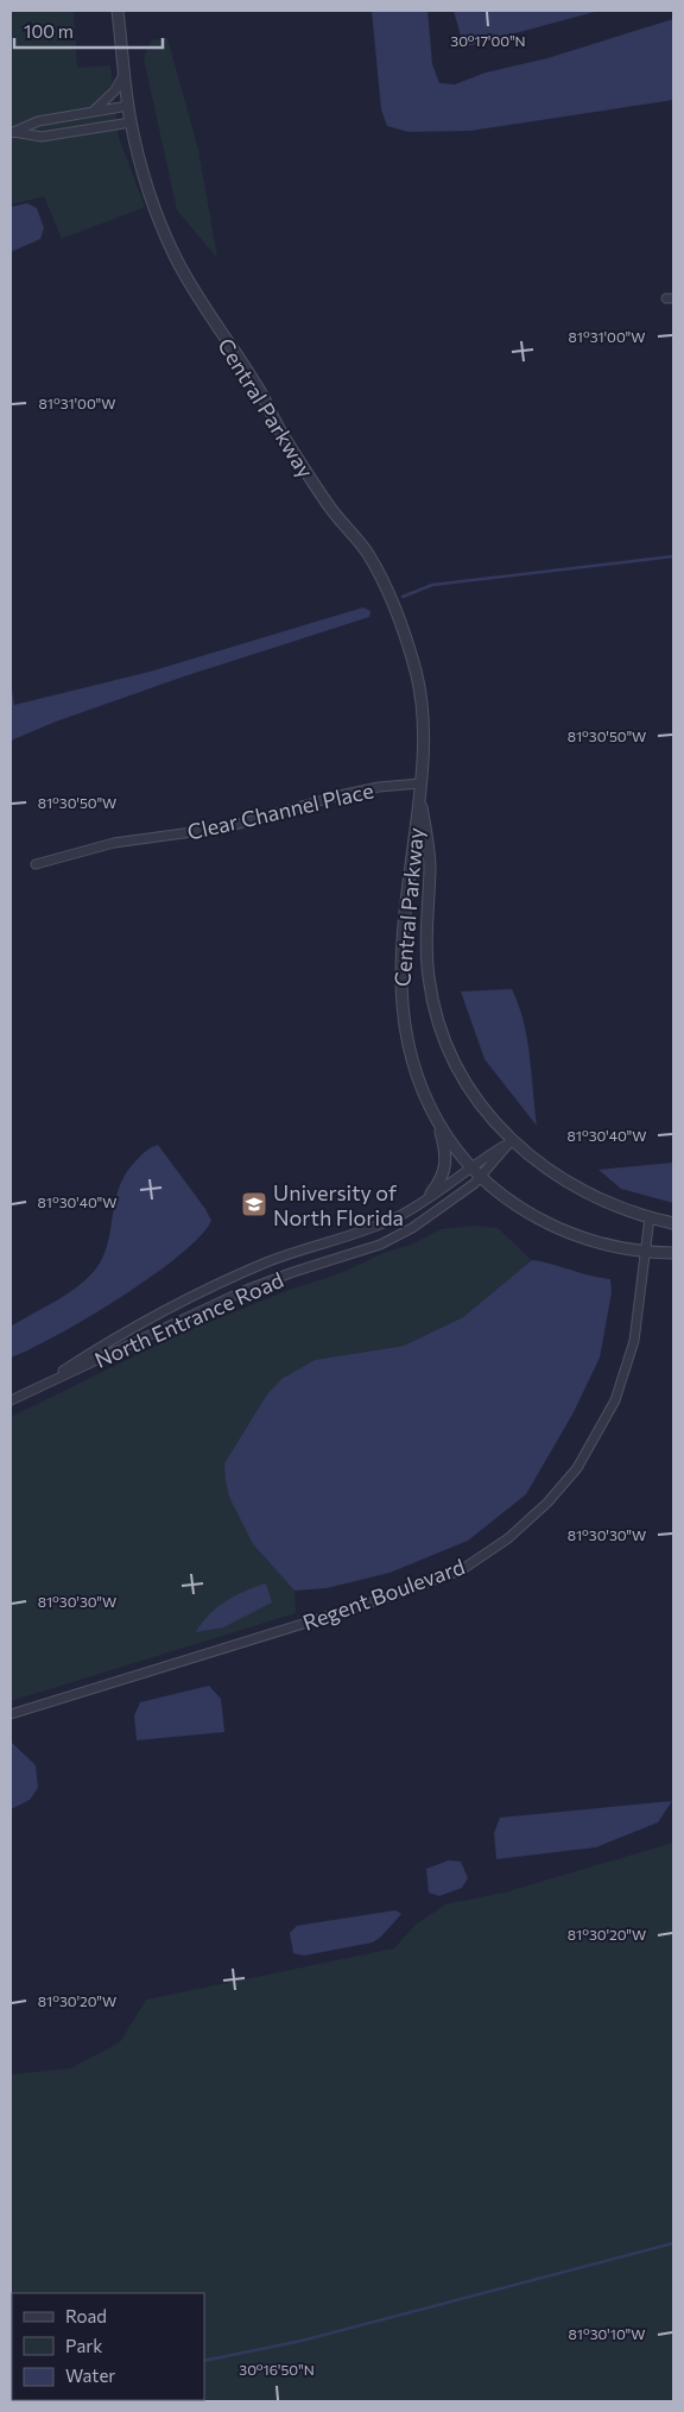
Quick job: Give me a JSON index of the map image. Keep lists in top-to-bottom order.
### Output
{
  "streets": {
    "street": [
      "Central Parkway",
      "Clear Channel Place",
      "North Entrance Road",
      "Regent Boulevard"
    ]
  },
  "crossings": [
    ["Central Parkway", "Clear Channel Place"],
    ["Central Parkway", "North Entrance Road"],
    ["Central Parkway", "Regent Boulevard"]
  ],
  "places": {
    "school or university": ["University of North Florida"]
  },
  "legend": ["Road", "Park", "Water"],
  "scale_bar": "100 m",
  "coordinates": [
    "30°17'00\"N",
    "81°31'00\"W",
    "81°30'50\"W",
    "81°30'40\"W",
    "81°30'30\"W",
    "81°30'20\"W",
    "81°30'10\"W",
    "30°16'50\"N"
  ]
}
